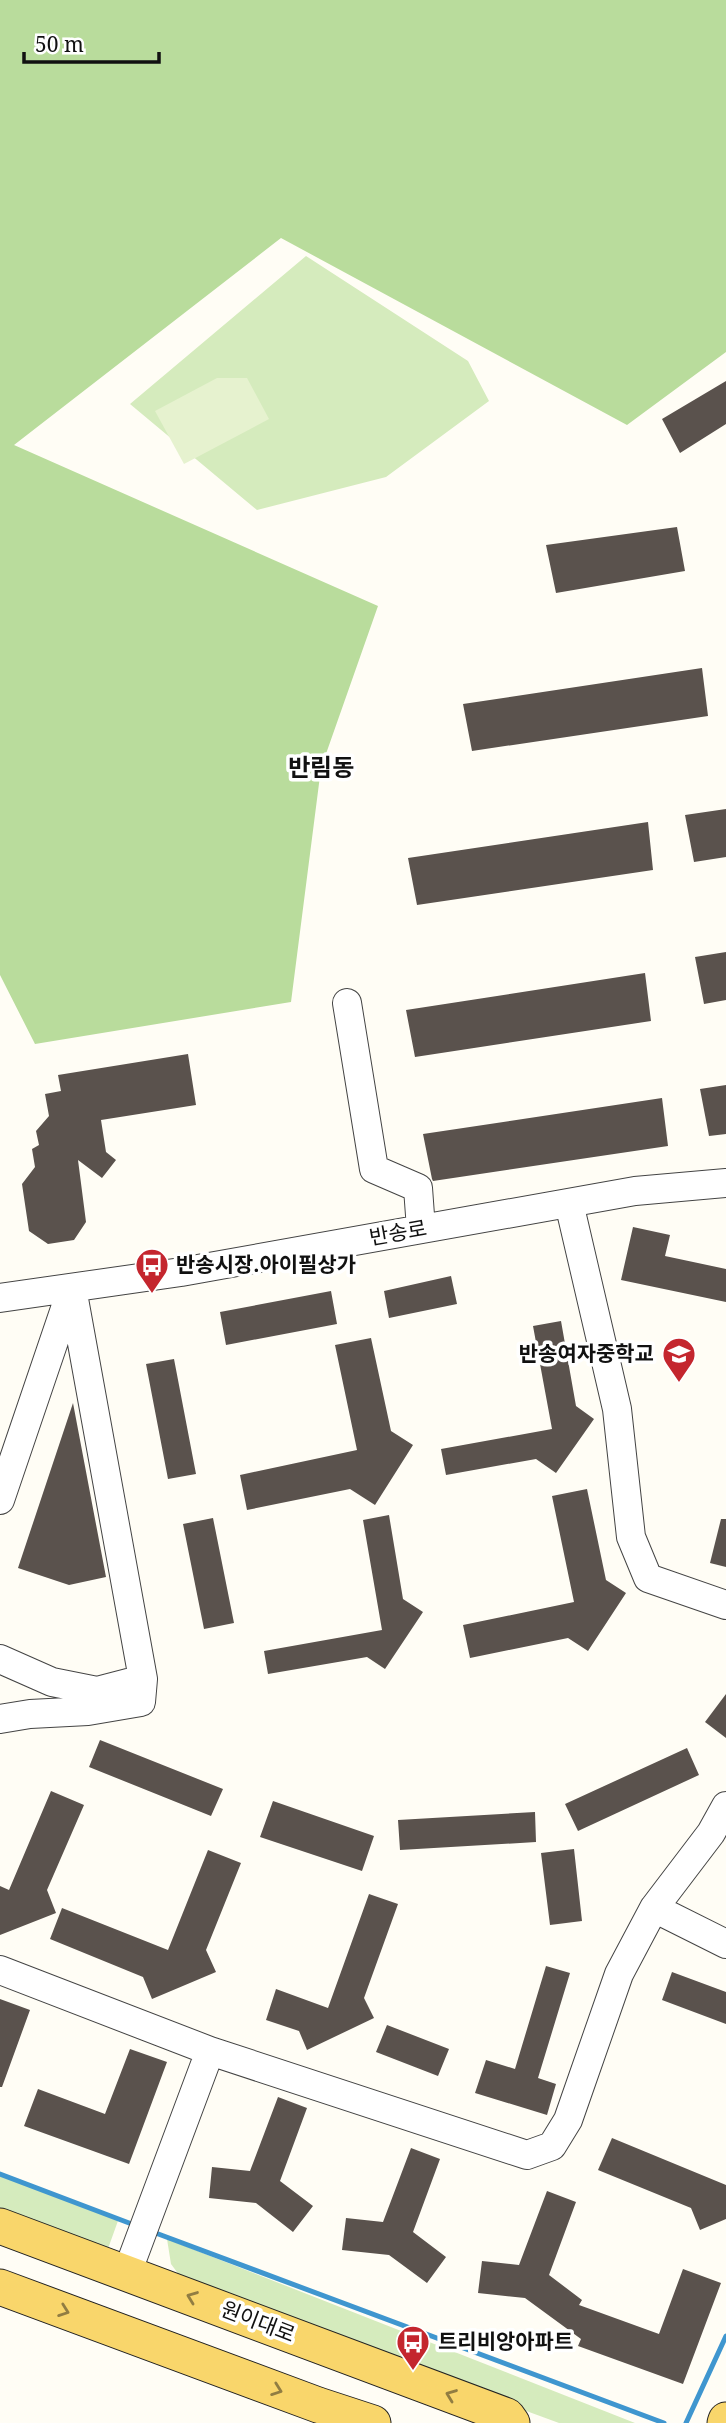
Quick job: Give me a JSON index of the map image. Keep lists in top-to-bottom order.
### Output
{
  "streets": {
    "main road": ["원이대로"],
    "street": ["반송로"]
  },
  "districts": ["반림동"],
  "places": {
    "bus stop": ["반송시장.아이필상가", "트리비앙아파트"],
    "school or university": ["반송여자중학교"]
  },
  "scale_bar": "50 m"
}
